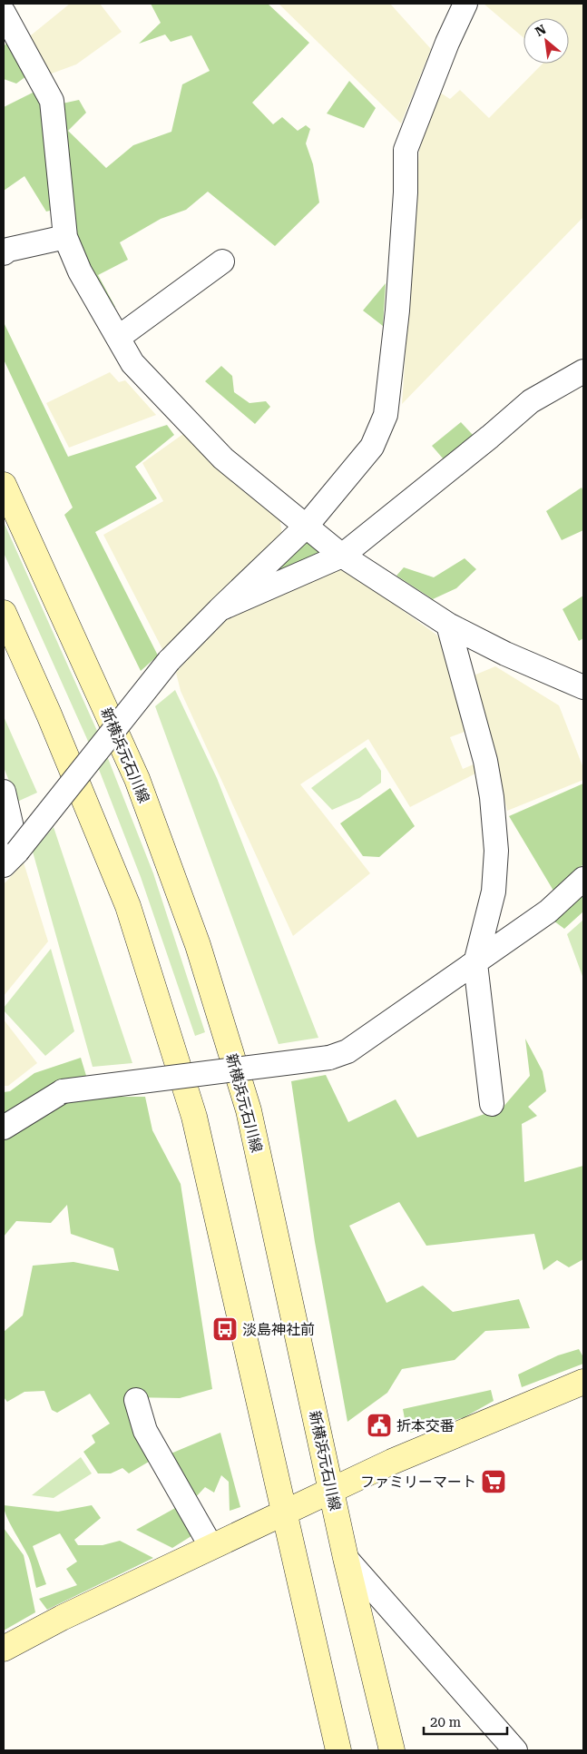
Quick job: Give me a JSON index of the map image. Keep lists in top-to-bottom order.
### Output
{
  "streets": {
    "street": ["新横浜元石川線"]
  },
  "places": {
    "bus stop": ["淡島神社前"],
    "public building": ["折本交番"],
    "supermarket": ["ファミリーマート"]
  },
  "scale_bar": "20 m",
  "north": "top left"
}
